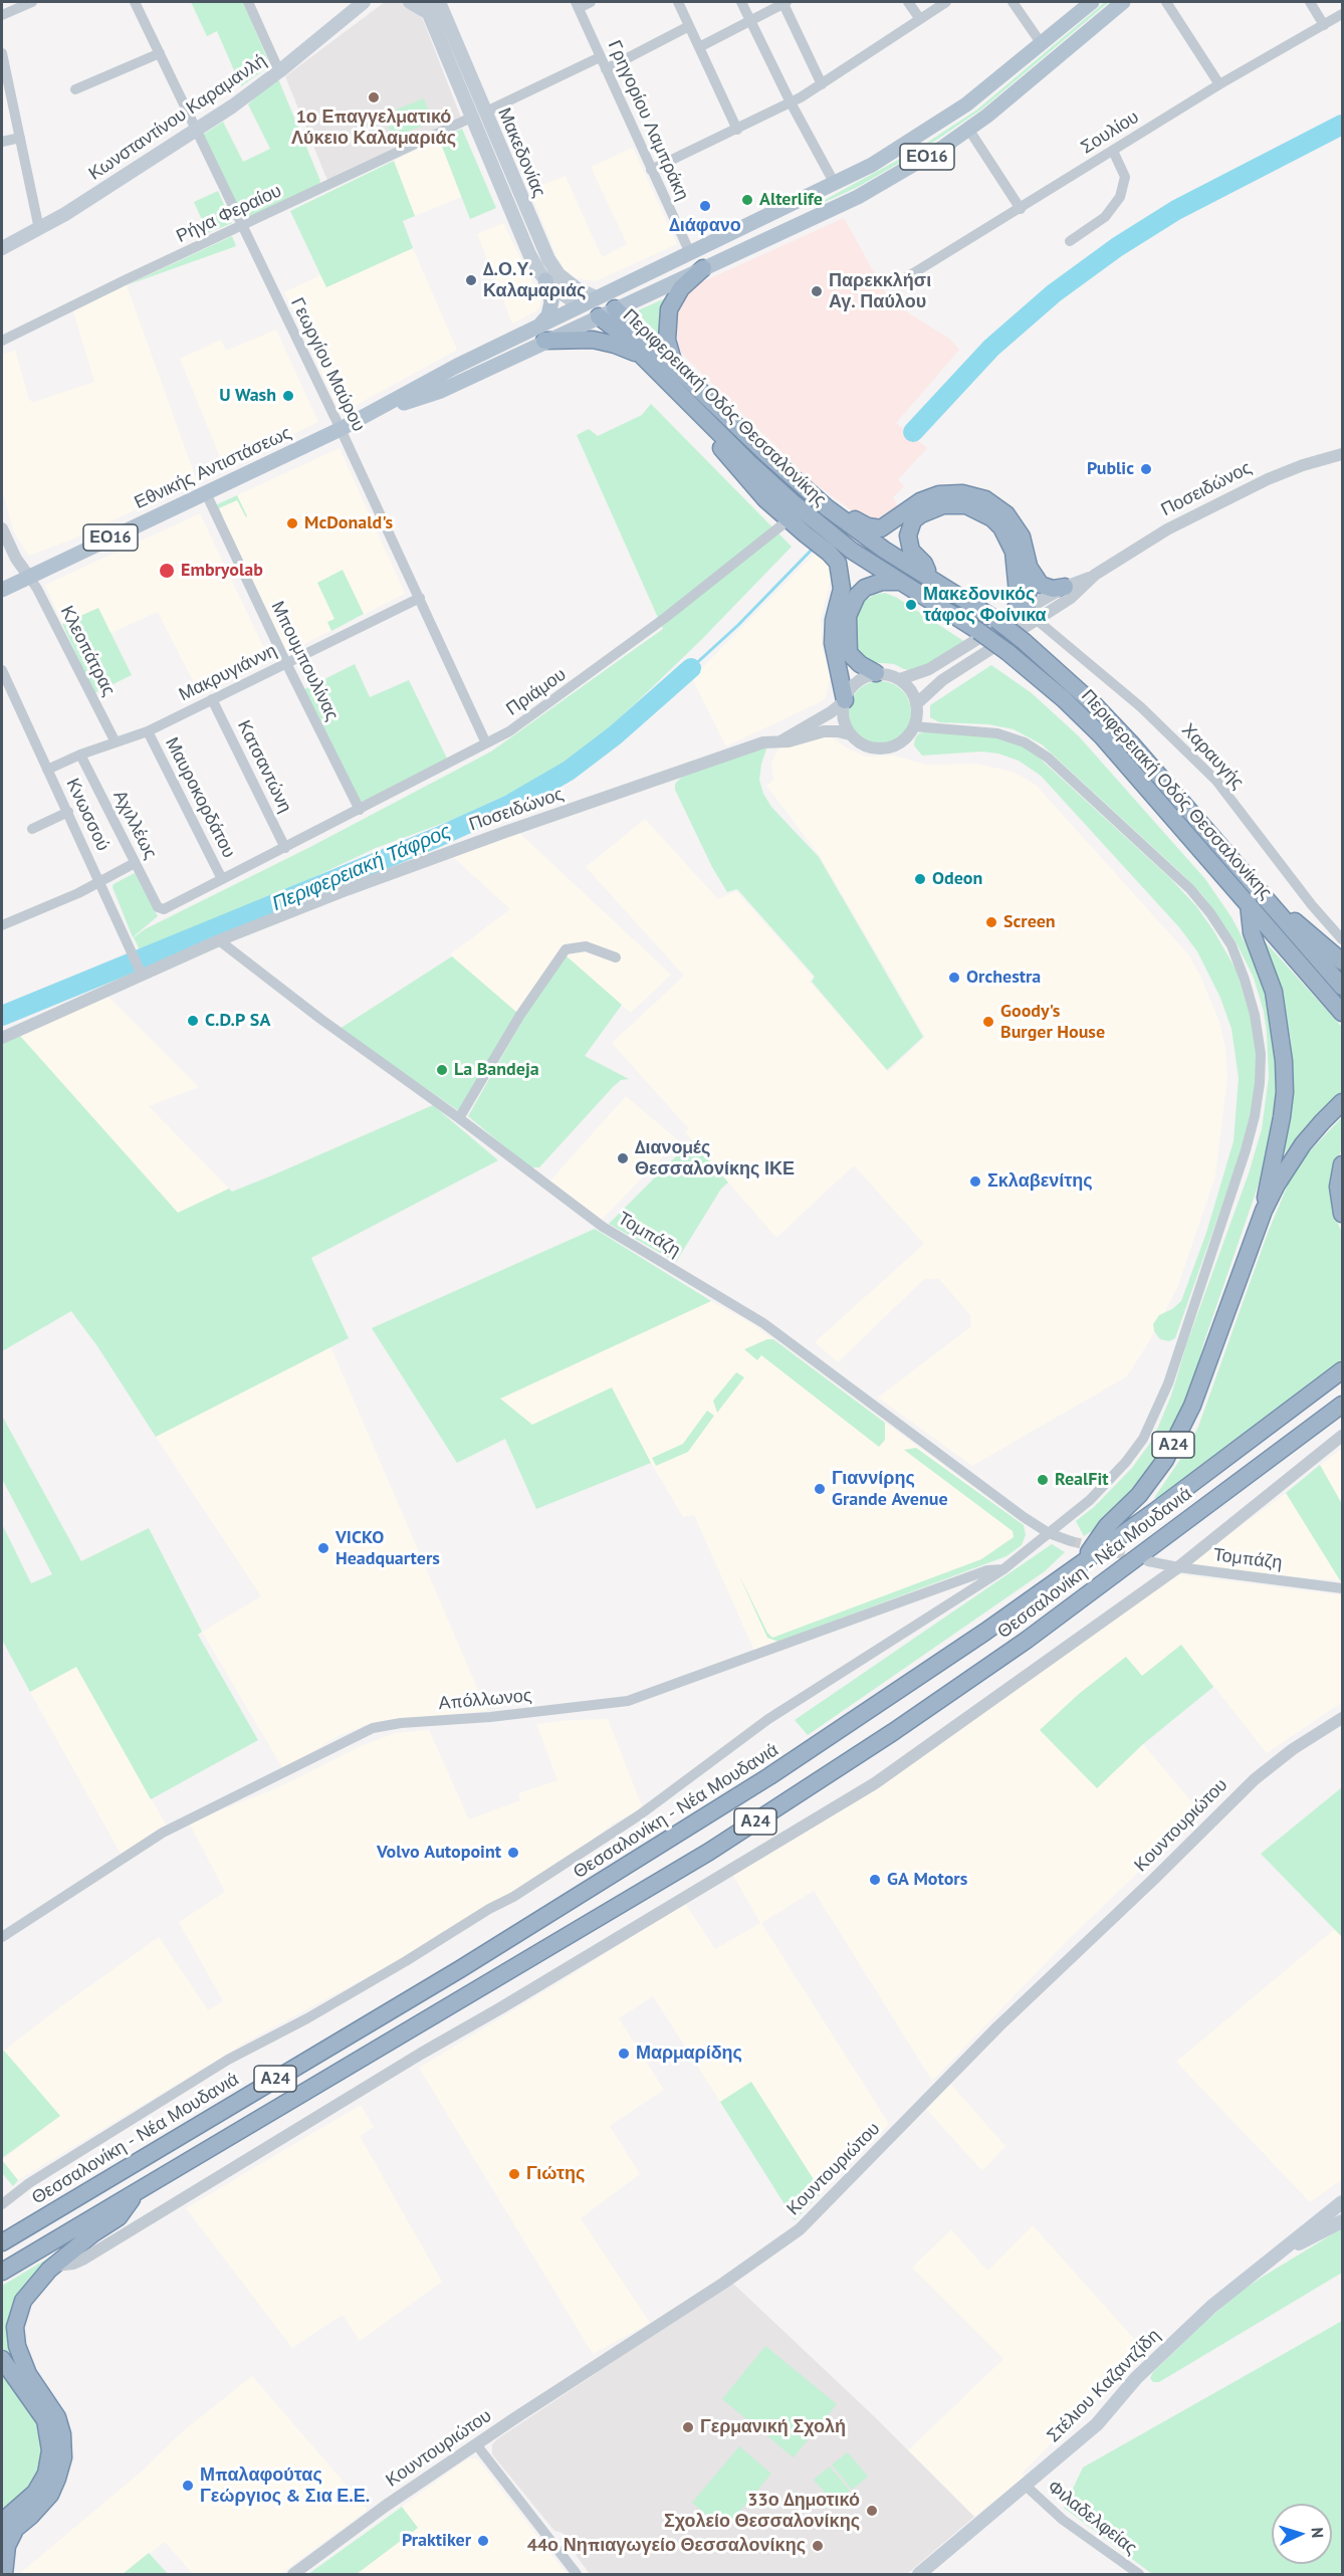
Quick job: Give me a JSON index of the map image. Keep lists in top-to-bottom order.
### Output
{
  "streets": {
    "highway": ["Περιφερειακή Οδός Θεσσαλονίκης", "Α24", "Θεσσαλονίκη - Νέα Μουδανιά"],
    "main road": [
      "Κωνσταντίνου Καραμανλή",
      "Μακεδονίας",
      "ΕΟ16",
      "Εθνικής Αντιστάσεως",
      "Στέλιου Καζαντζίδη"
    ],
    "street": [
      "Γρηγορίου Λαμπράκη",
      "Σουλίου",
      "Ρήγα Φεραίου",
      "Γεωργίου Μαύρου",
      "Ποσειδώνος",
      "Κλεοπάτρας",
      "Μπουμπουλίνας",
      "Μακρυγιάννη",
      "Πριάμου",
      "Χαραυγής",
      "Κατσαντώνη",
      "Μαυροκορδάτου",
      "Κνωσσού",
      "Αχιλλέως",
      "Τομπάζη",
      "Απόλλωνος",
      "Κουντουριώτου",
      "Φιλαδελφείας"
    ]
  },
  "crossings": [
    ["Κωνσταντίνου Καραμανλή", "Γεωργίου Μαύρου"],
    ["Γρηγορίου Λαμπράκη", "Ρήγα Φεραίου"],
    ["Γρηγορίου Λαμπράκη", "Εθνικής Αντιστάσεως"],
    ["Μακεδονίας", "Ρήγα Φεραίου"],
    ["Μακεδονίας", "Περιφερειακή Οδός Θεσσαλονίκης"],
    ["Μακεδονίας", "Εθνικής Αντιστάσεως"],
    ["Ρήγα Φεραίου", "Γεωργίου Μαύρου"],
    ["Γεωργίου Μαύρου", "Εθνικής Αντιστάσεως"],
    ["Γεωργίου Μαύρου", "Μακρυγιάννη"],
    ["Γεωργίου Μαύρου", "Πριάμου"],
    ["Περιφερειακή Οδός Θεσσαλονίκης", "Εθνικής Αντιστάσεως"],
    ["Εθνικής Αντιστάσεως", "Κλεοπάτρας"],
    ["Εθνικής Αντιστάσεως", "Μπουμπουλίνας"],
    ["Ποσειδώνος", "Χαραυγής"],
    ["Ποσειδώνος", "Κνωσσού"],
    ["Ποσειδώνος", "Τομπάζη"],
    ["Κλεοπάτρας", "Μακρυγιάννη"],
    ["Μπουμπουλίνας", "Μακρυγιάννη"],
    ["Μπουμπουλίνας", "Πριάμου"],
    ["Μακρυγιάννη", "Κατσαντώνη"],
    ["Μακρυγιάννη", "Μαυροκορδάτου"],
    ["Μακρυγιάννη", "Κνωσσού"],
    ["Μακρυγιάννη", "Αχιλλέως"],
    ["Πριάμου", "Κατσαντώνη"],
    ["Πριάμου", "Μαυροκορδάτου"],
    ["Πριάμου", "Αχιλλέως"],
    ["Α24", "Θεσσαλονίκη - Νέα Μουδανιά"],
    ["Στέλιου Καζαντζίδη", "Φιλαδελφείας"]
  ],
  "water": ["Περιφερειακή Τάφρος"],
  "places": [
    "1ο Επαγγελματικό Λύκειο Καλαμαριάς",
    "Alterlife",
    "Διάφανο",
    "Δ.Ο.Υ. Καλαμαριάς",
    "Παρεκκλήσι Αγ. Παύλου",
    "U Wash",
    "Public",
    "McDonald's",
    "Embryolab",
    "Μακεδονικός τάφος Φοίνικα",
    "Odeon",
    "Screen",
    "Orchestra",
    "C.D.P SA",
    "Goody's Burger House",
    "La Bandeja",
    "Διανομές Θεσσαλονίκης ΙΚΕ",
    "Σκλαβενίτης",
    "RealFit",
    "Γιαννίρης Grande Avenue",
    "VICKO Headquarters",
    "Volvo Autopoint",
    "GA Motors",
    "Μαρμαρίδης",
    "Γιώτης",
    "Γερμανική Σχολή",
    "Μπαλαφούτας Γεώργιος & Σια Ε.Ε.",
    "33ο Δημοτικό Σχολείο Θεσσαλονίκης",
    "Praktiker",
    "44ο Νηπιαγωγείο Θεσσαλονίκης"
  ],
  "north": "right"
}
